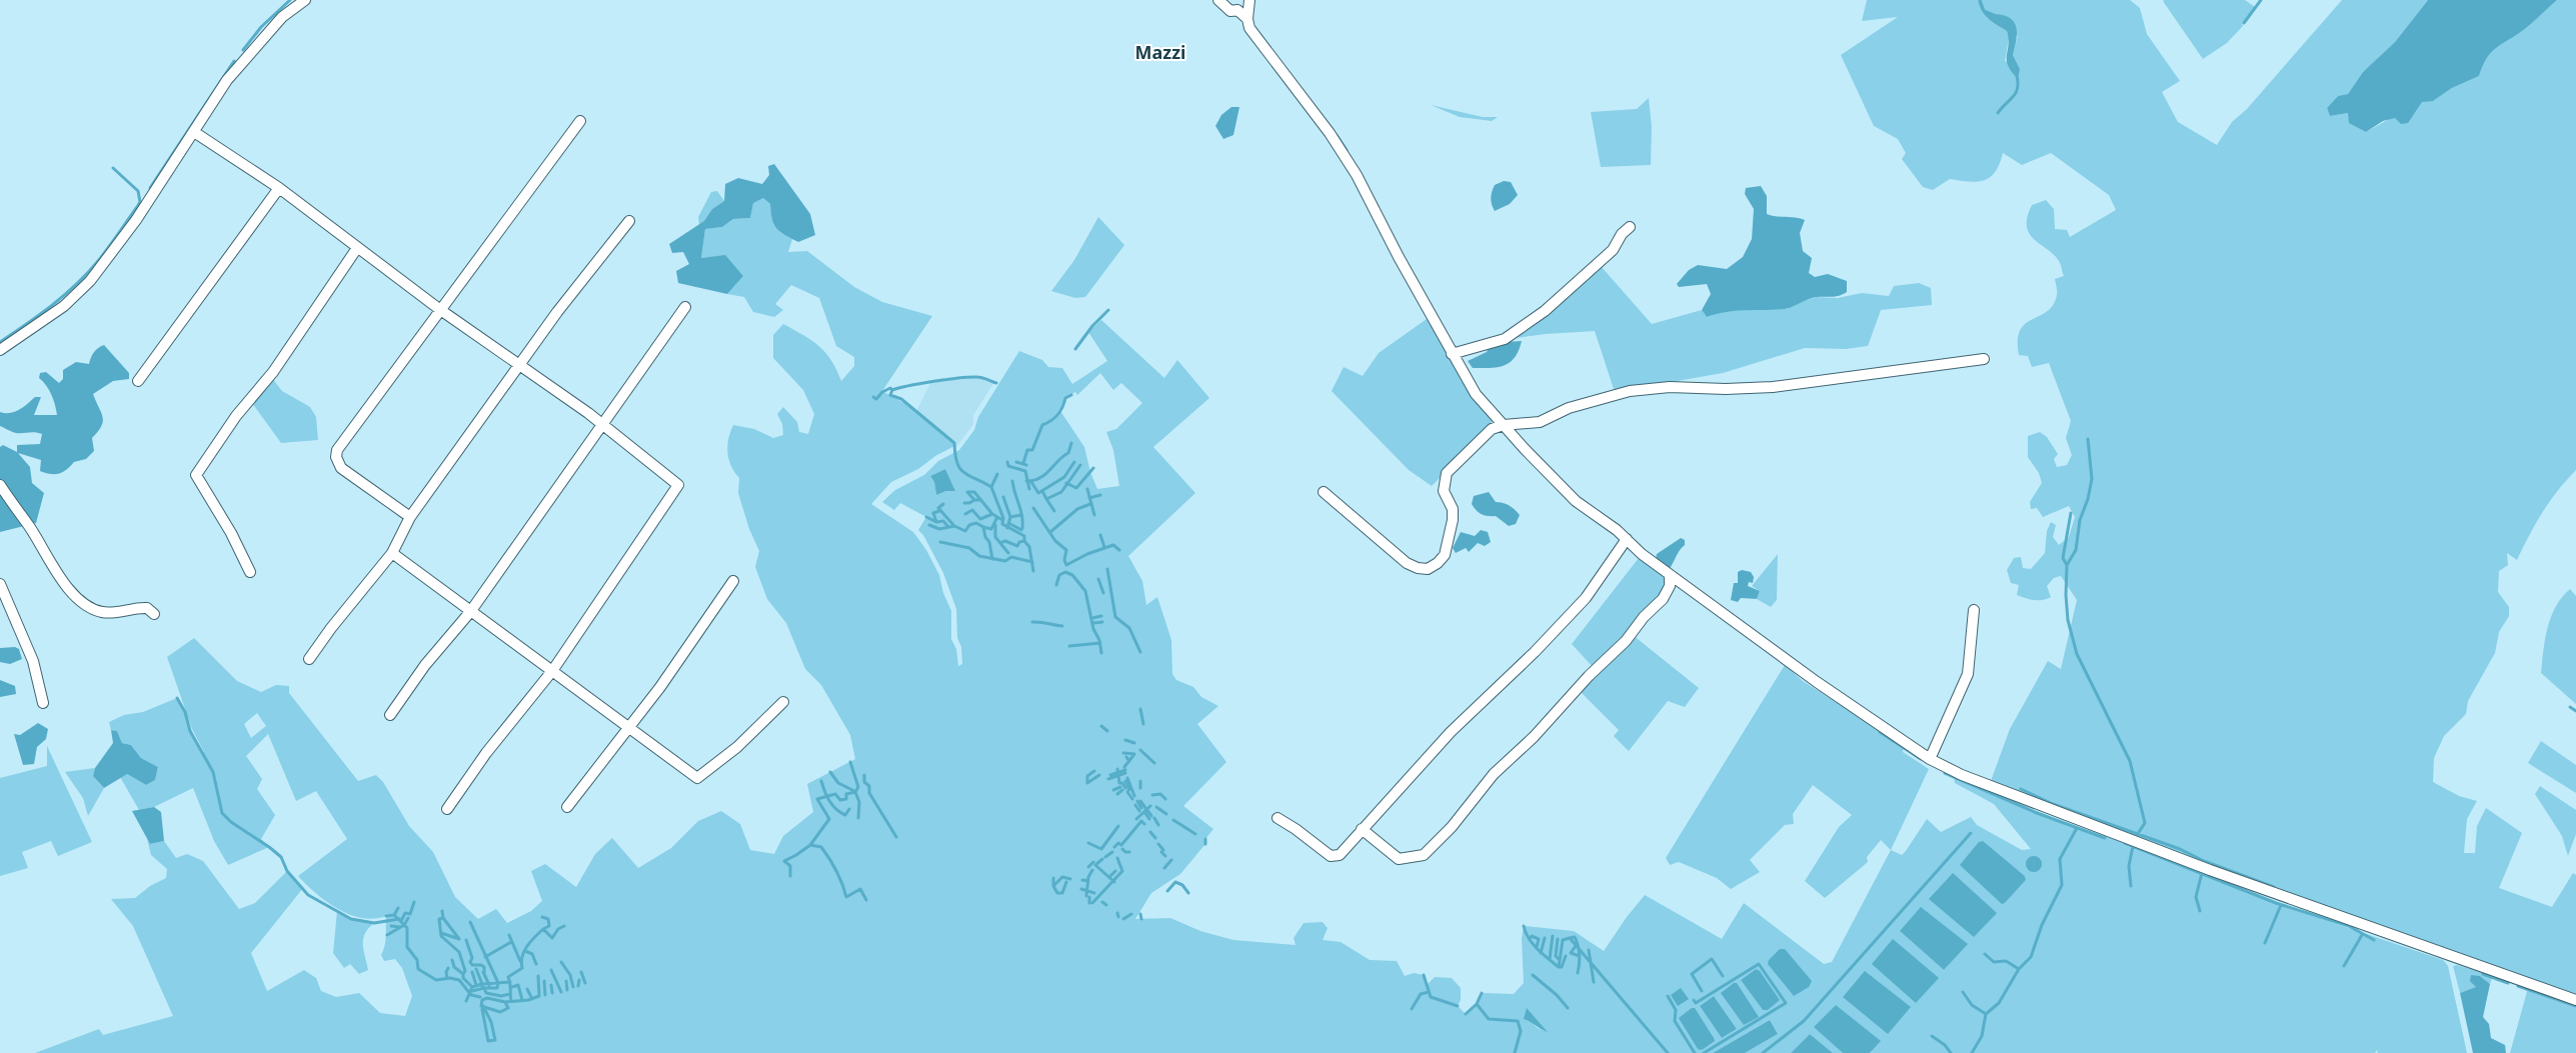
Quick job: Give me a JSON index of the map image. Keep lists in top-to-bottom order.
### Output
{
  "districts": ["Mazzi"]
}
